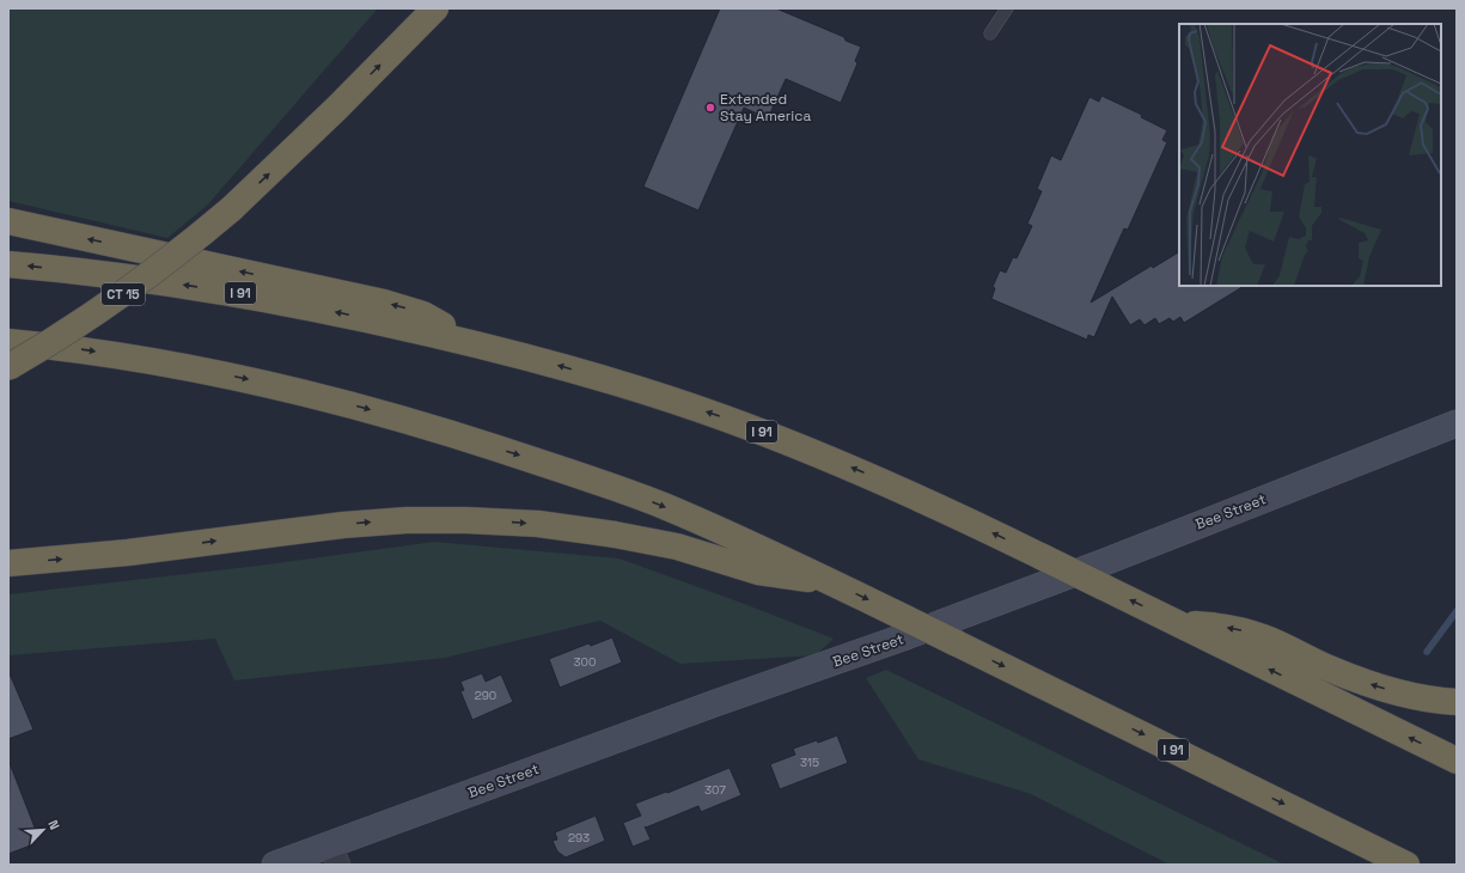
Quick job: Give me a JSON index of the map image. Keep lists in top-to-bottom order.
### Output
{
  "streets": {
    "highway": ["I 91", "CT 15"],
    "street": ["Bee Street"]
  },
  "places": ["Extended Stay America"],
  "house_numbers": [
    "300",
    "290",
    "315",
    "307",
    "293"
  ],
  "north": "top right"
}
